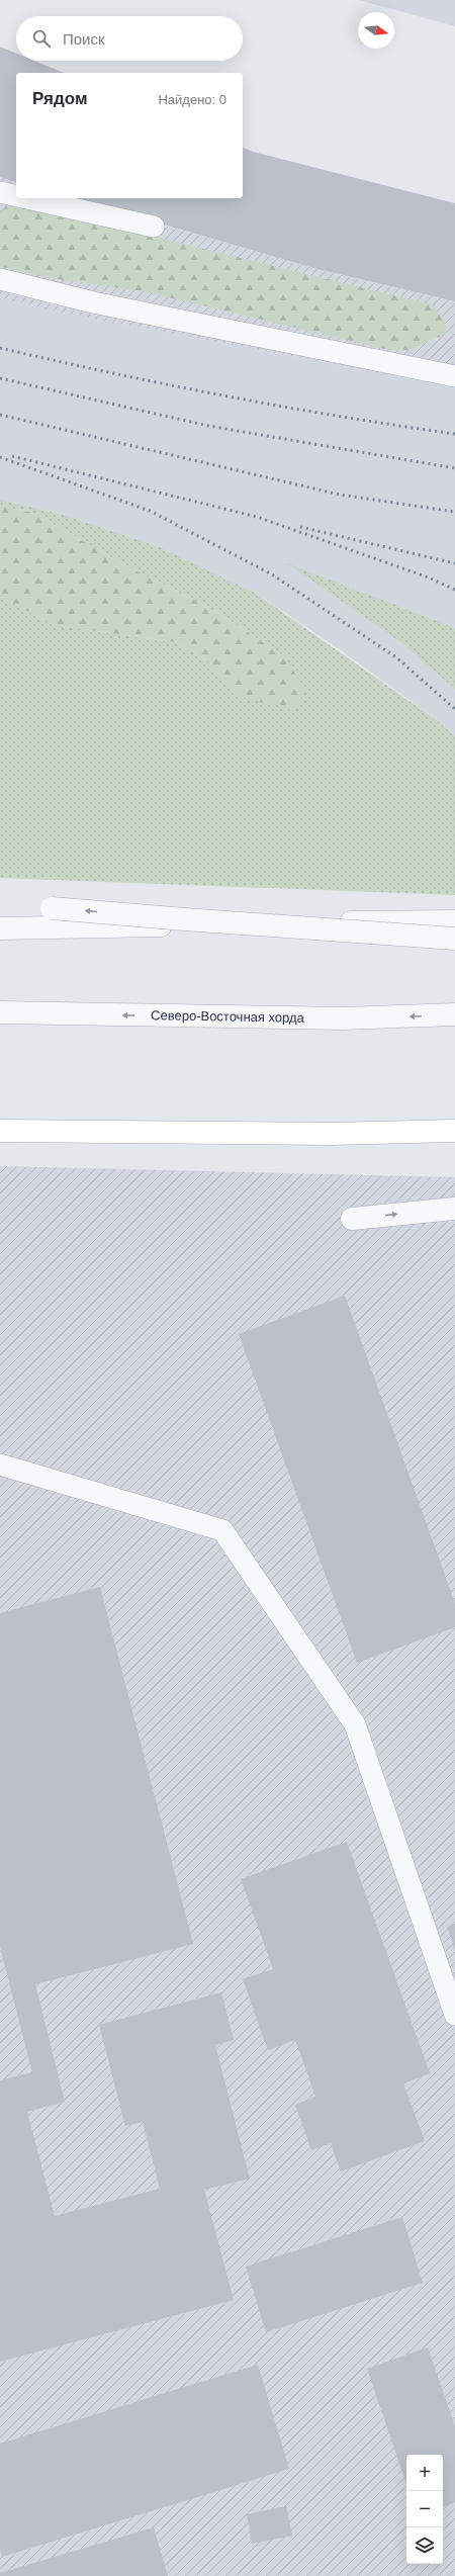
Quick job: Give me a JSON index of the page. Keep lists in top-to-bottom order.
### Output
{
  "streets": {
    "street": ["Северо-Восточная хорда"]
  },
  "north": "right",
  "page": {
    "search": "Поиск",
    "heading": ["Рядом", "Найдено: 0"],
    "map_buttons": ["+", "−"]
  }
}
